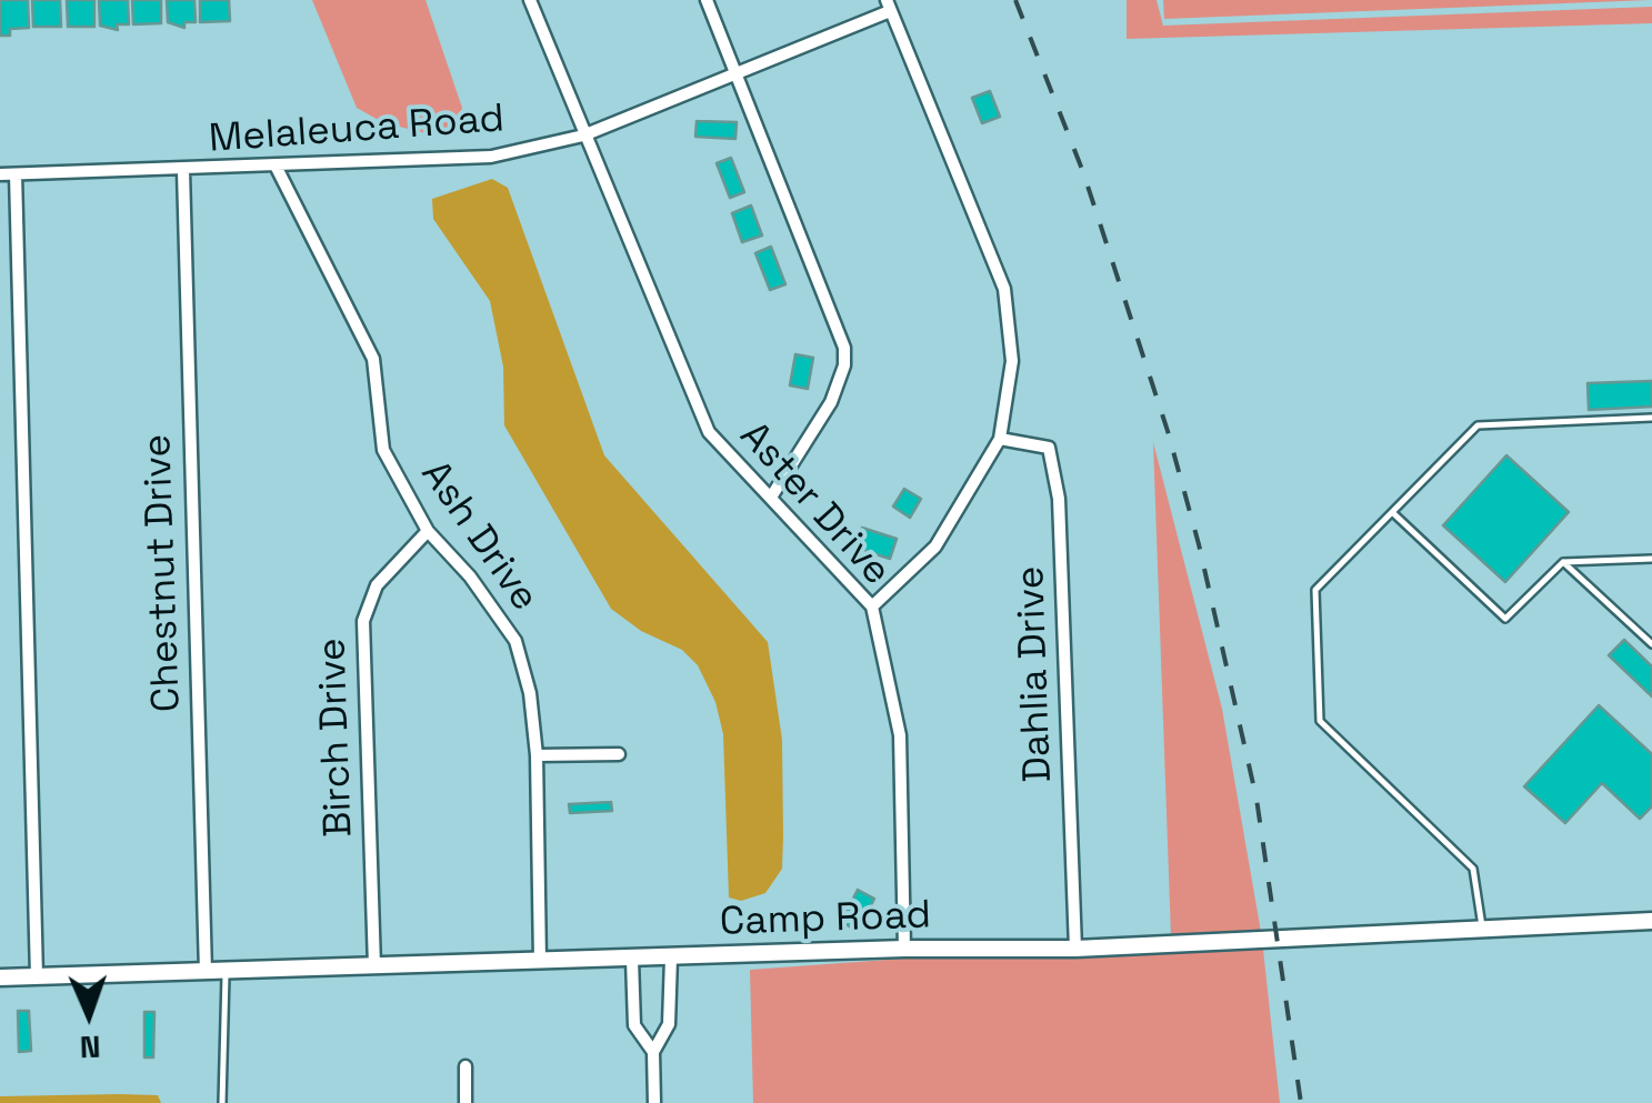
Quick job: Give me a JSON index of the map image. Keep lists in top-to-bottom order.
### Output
{
  "streets": {
    "street": [
      "Melaleuca Road",
      "Aster Drive",
      "Ash Drive",
      "Chestnut Drive",
      "Dahlia Drive",
      "Birch Drive",
      "Camp Road"
    ]
  },
  "crossings": [
    ["Melaleuca Road", "Aster Drive"],
    ["Melaleuca Road", "Ash Drive"],
    ["Melaleuca Road", "Chestnut Drive"],
    ["Aster Drive", "Camp Road"],
    ["Ash Drive", "Birch Drive"],
    ["Ash Drive", "Camp Road"],
    ["Chestnut Drive", "Camp Road"],
    ["Dahlia Drive", "Camp Road"],
    ["Birch Drive", "Camp Road"]
  ],
  "north": "bottom"
}
